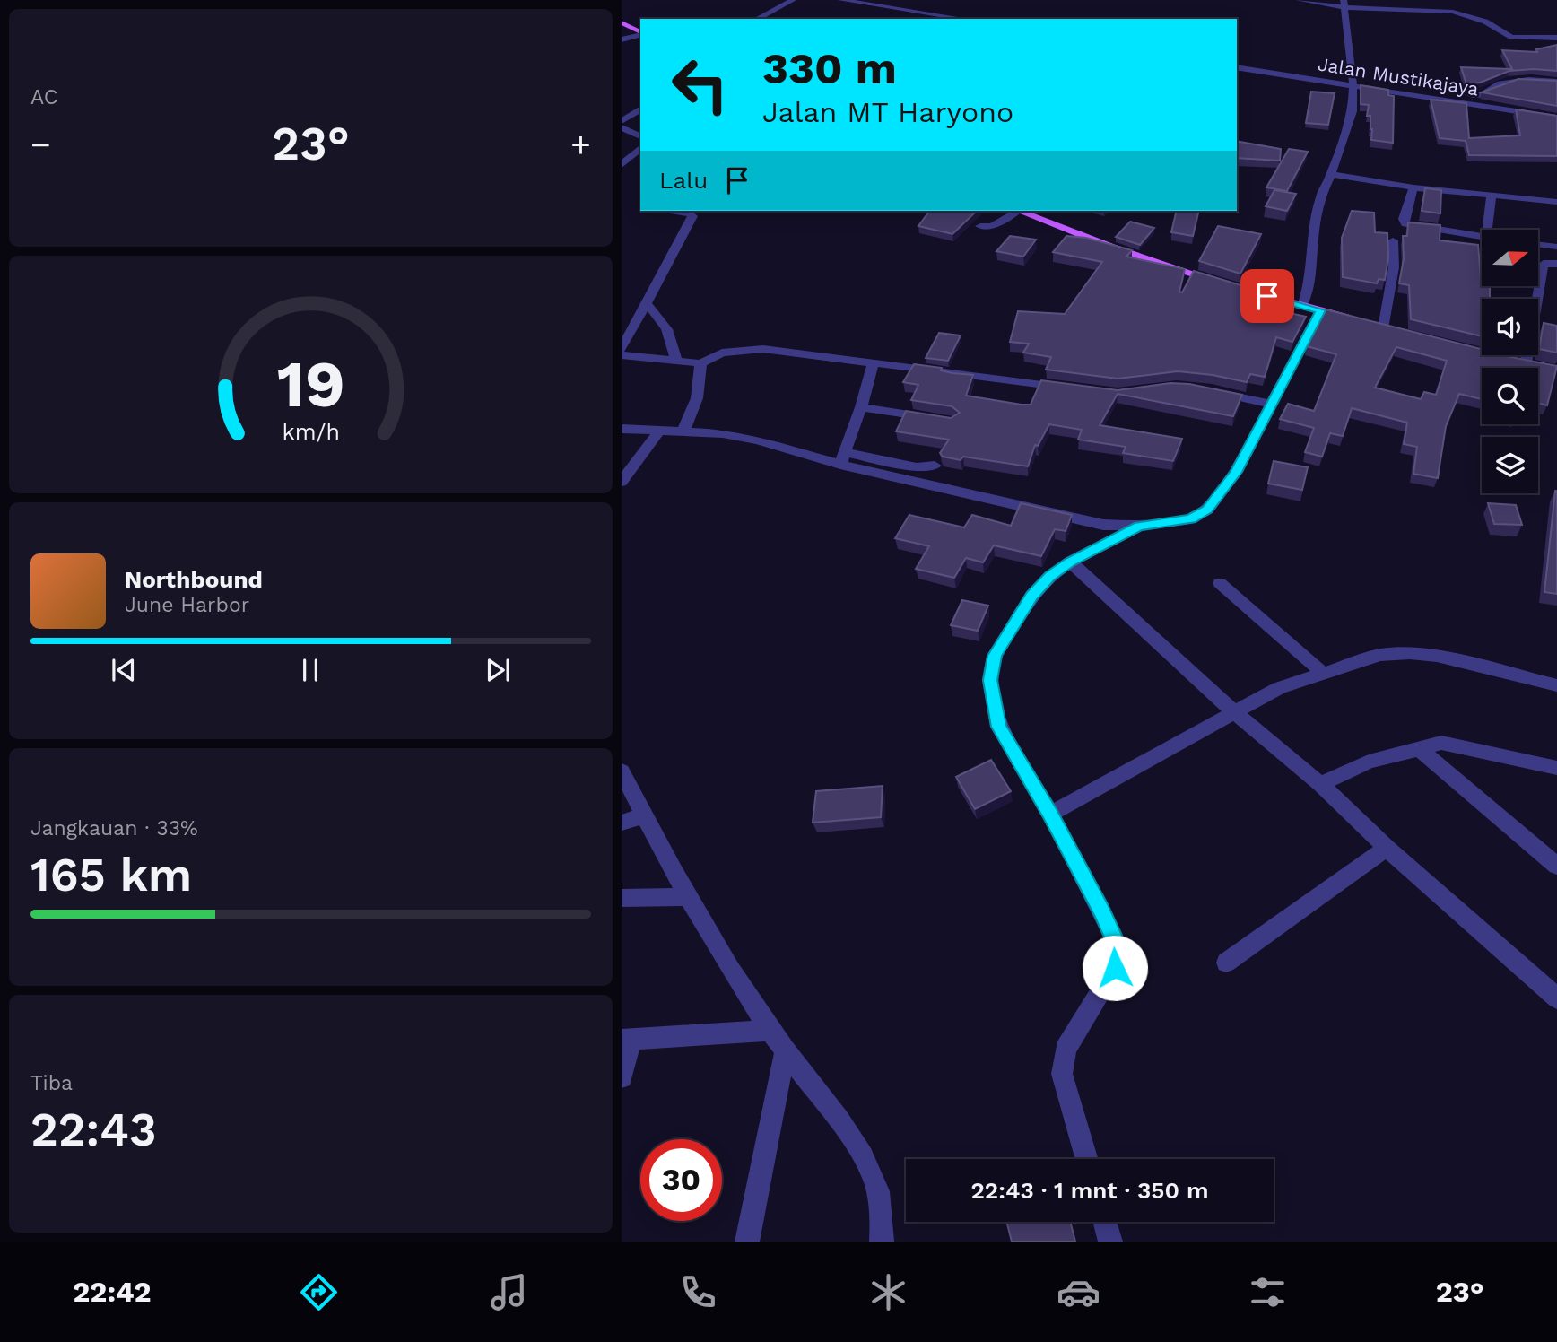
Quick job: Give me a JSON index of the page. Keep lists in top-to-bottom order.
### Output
{
  "streets": {
    "street": ["Jalan Mustikajaya"]
  },
  "north": "right",
  "page": {
    "tile": [
      "AC",
      ["Jangkauan · 33%", "165 km"],
      ["Tiba", "22:43"]
    ],
    "turn": ["330 m", "Jalan MT Haryono"],
    "heat": ["−", "23°", "+"],
    "then": "Lalu",
    "song": ["Northbound", "June Harbor"],
    "limit": "30",
    "trip": "22:43 · 1 mnt · 350 m",
    "tabs": ["22:42", "23°"],
    "gauge": ["19", "km/h"]
  }
}
